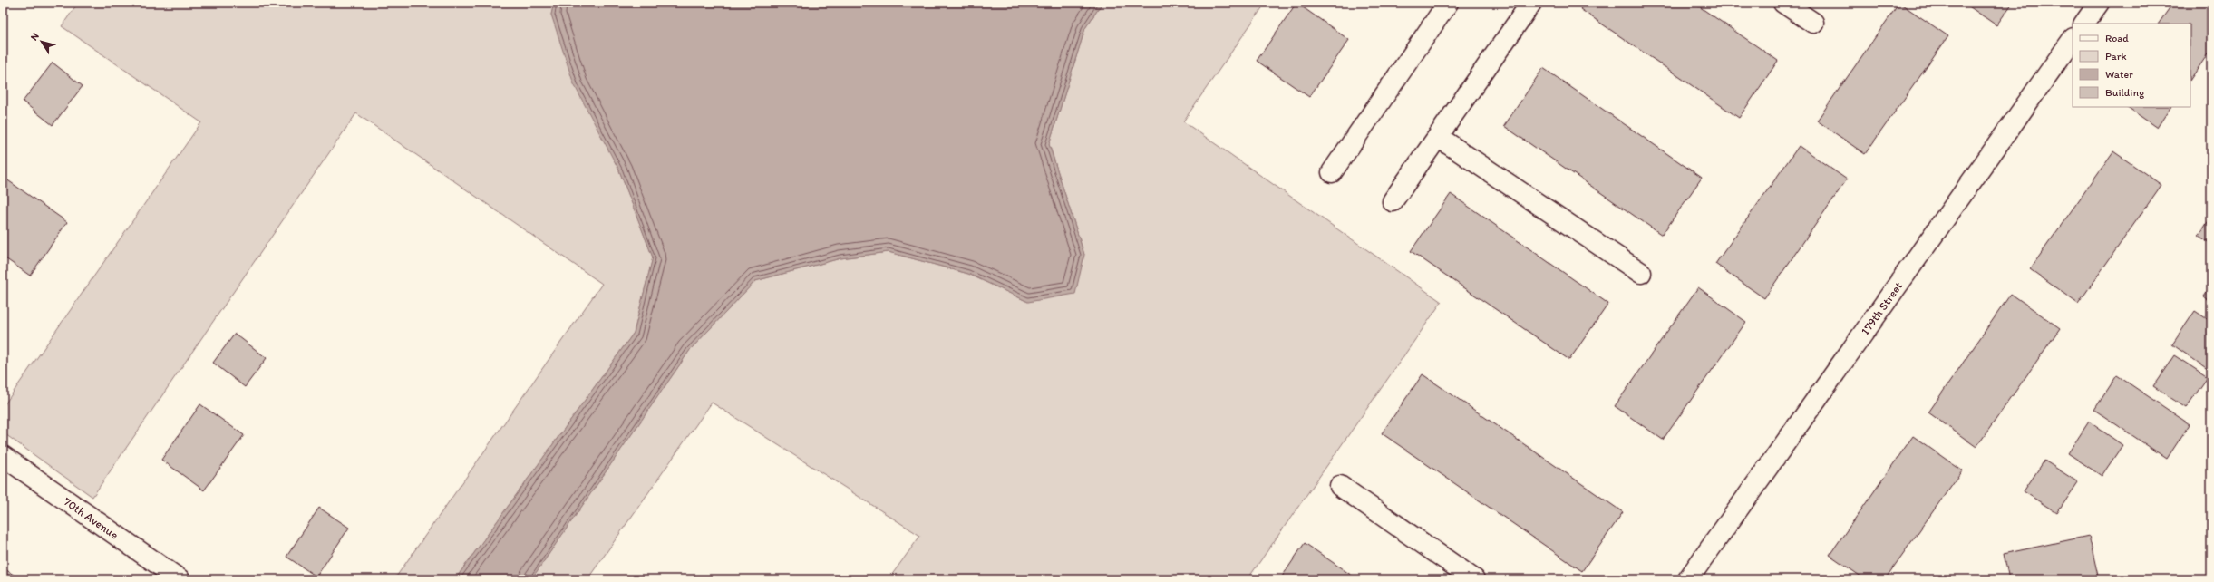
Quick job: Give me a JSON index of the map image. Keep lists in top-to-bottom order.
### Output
{
  "streets": {
    "street": ["179th Street", "70th Avenue"]
  },
  "legend": [
    "Road",
    "Park",
    "Water",
    "Building"
  ],
  "north": "top left"
}
